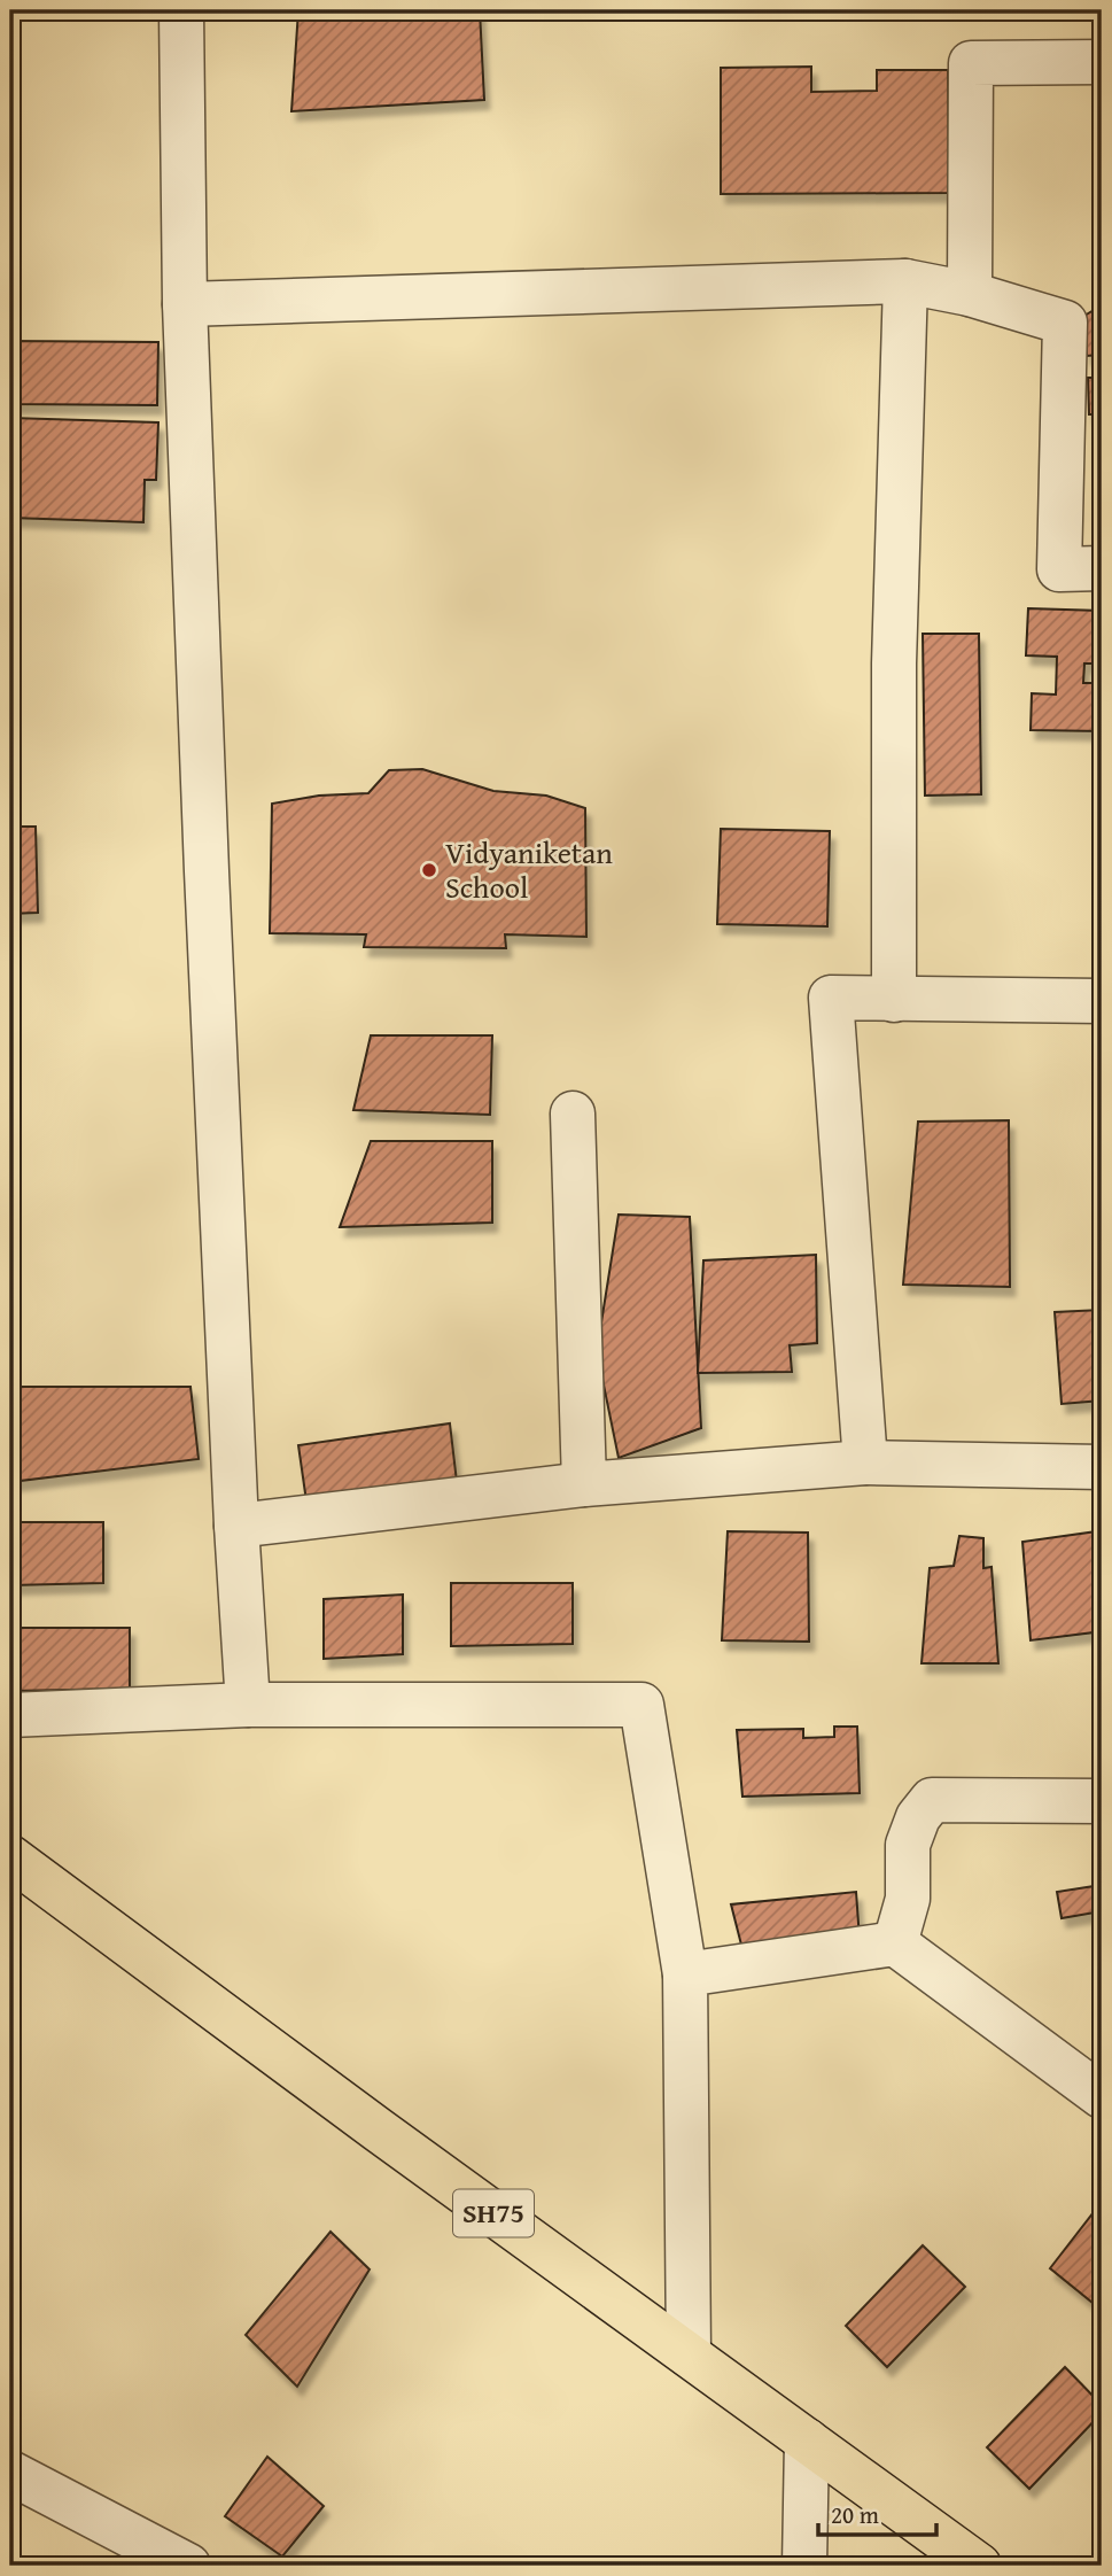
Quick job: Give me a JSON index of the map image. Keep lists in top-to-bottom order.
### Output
{
  "streets": {
    "main road": ["SH75"]
  },
  "places": ["Vidyaniketan School"],
  "scale_bar": "20 m"
}
